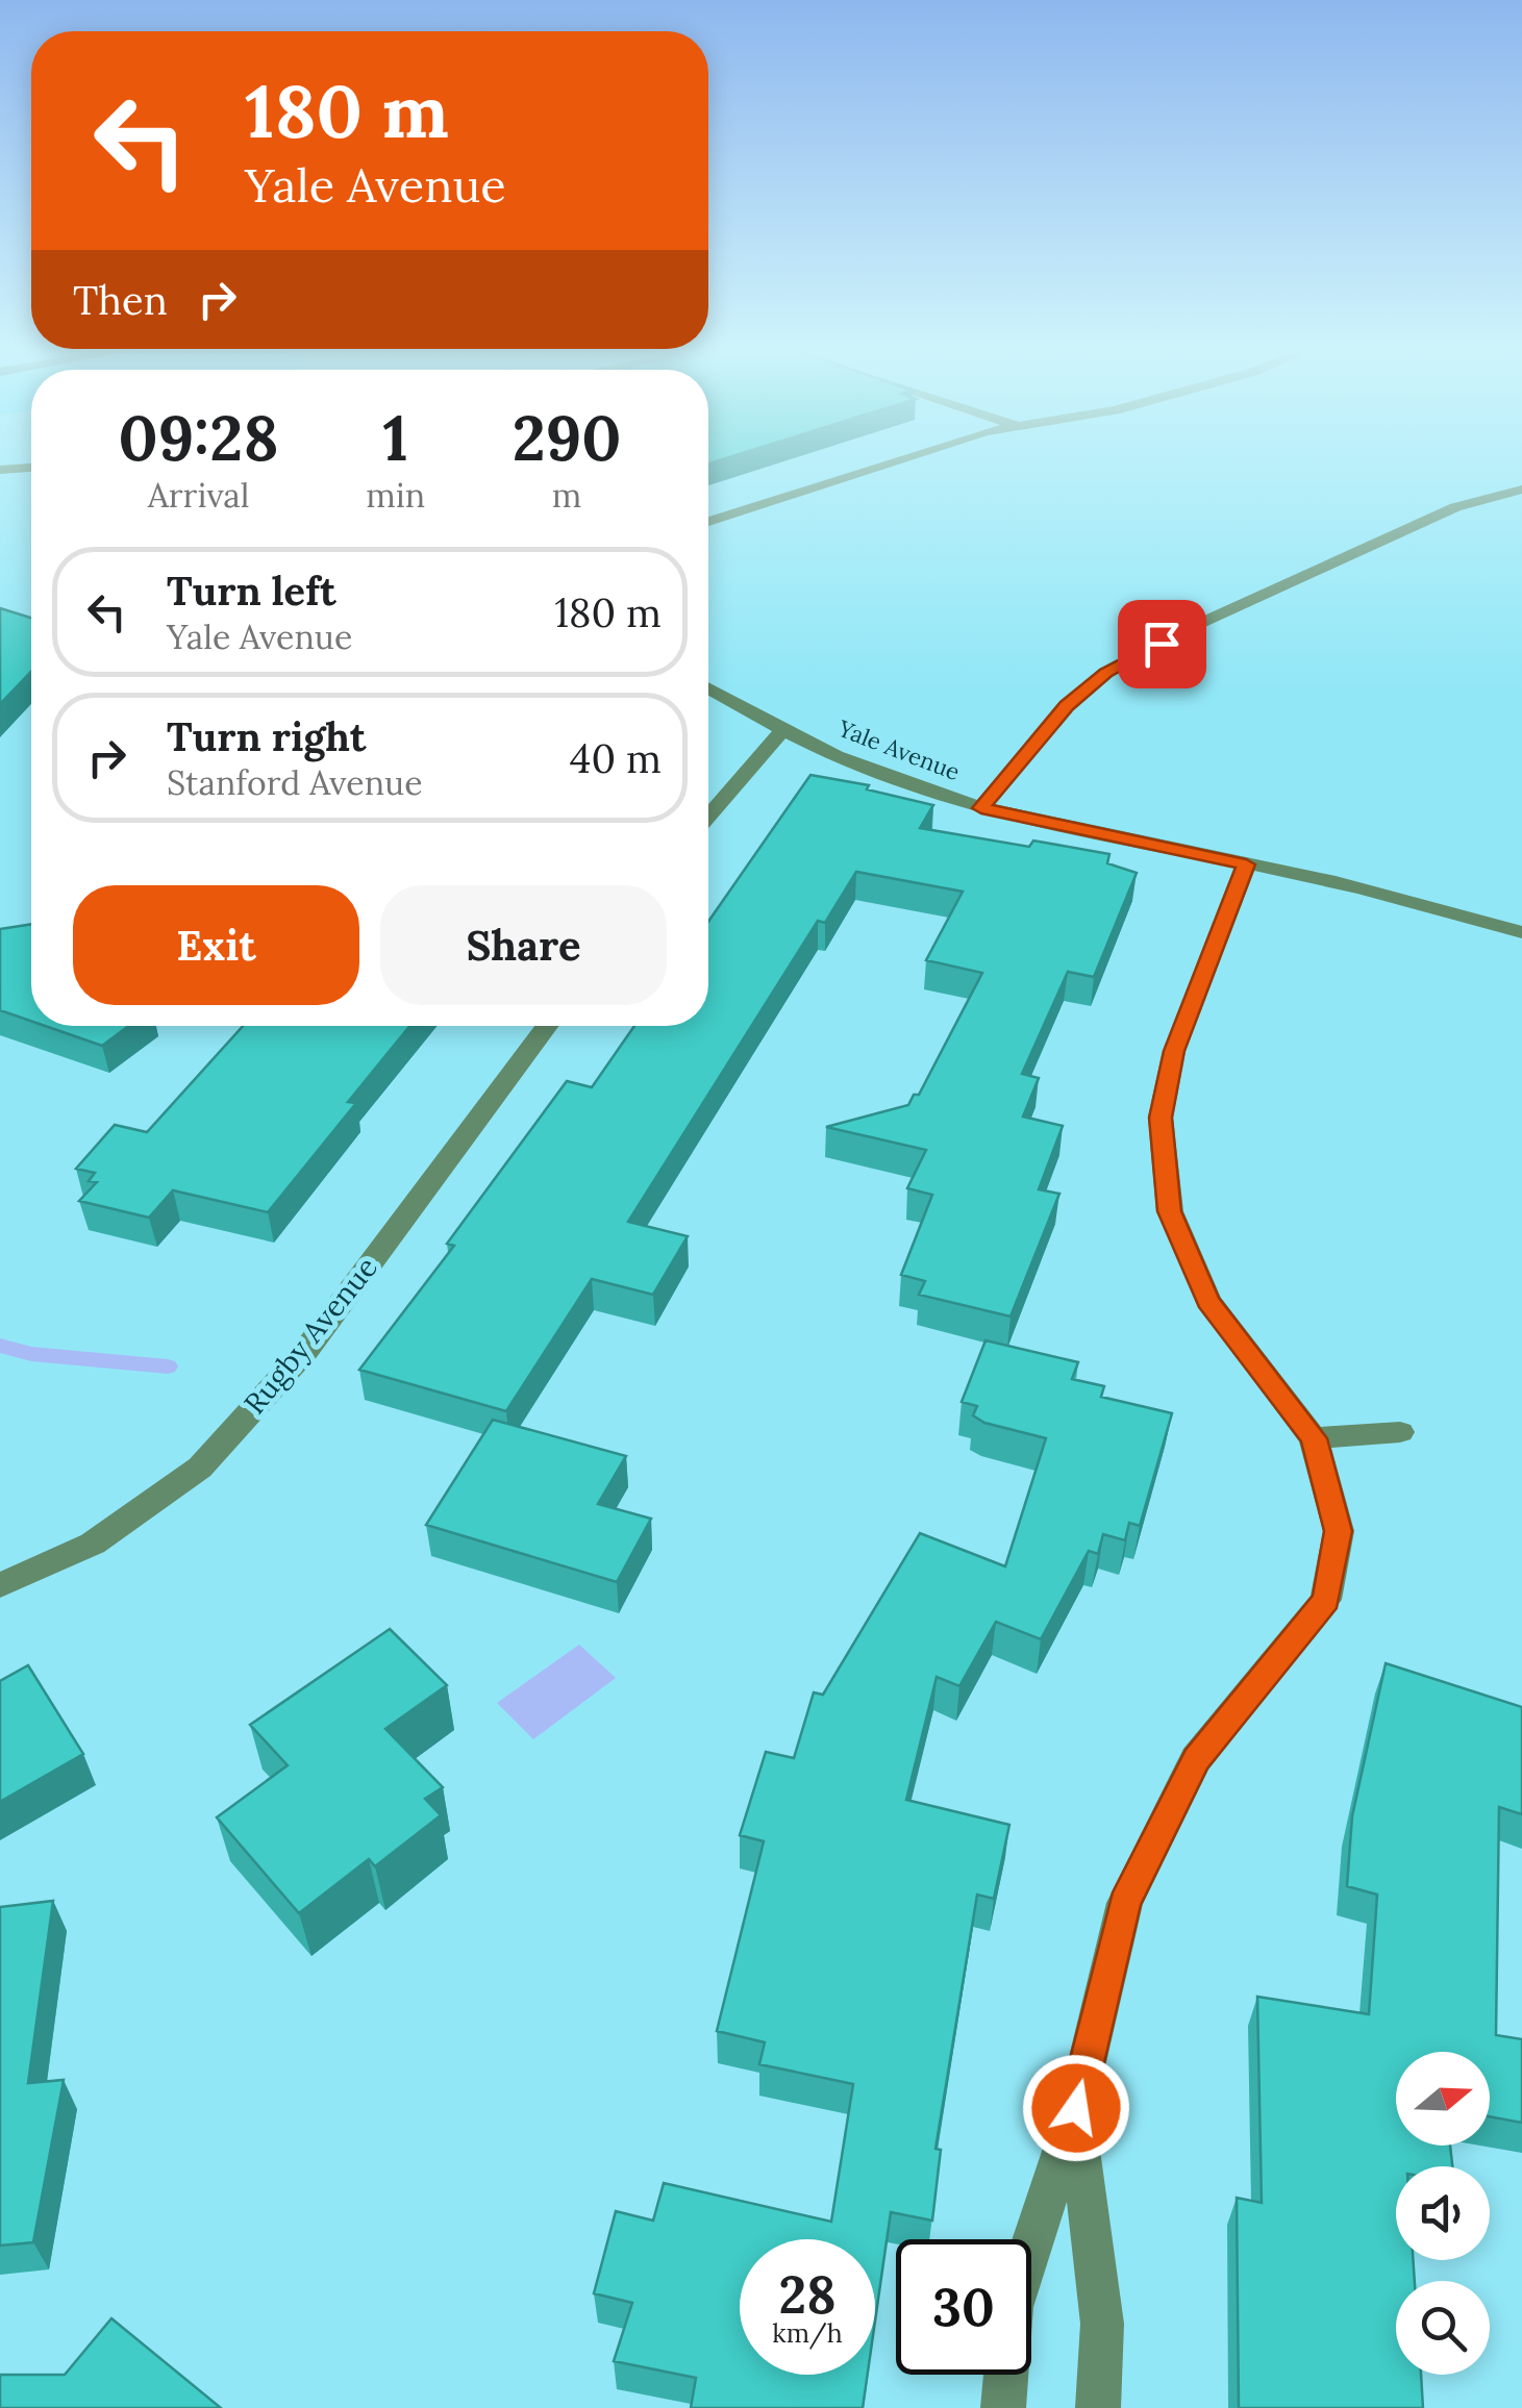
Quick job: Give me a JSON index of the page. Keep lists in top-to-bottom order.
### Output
{
  "streets": {
    "street": ["Yale Avenue", "Rugby Avenue"]
  },
  "north": "right",
  "page": {
    "turn": ["180 m", "Yale Avenue"],
    "then": "Then",
    "eta": [
      "09:28",
      "Arrival",
      "1",
      "min",
      "290",
      "m"
    ],
    "list": [
      {
        "name": "Turn left",
        "note": "Yale Avenue",
        "value": "180 m"
      },
      {
        "name": "Turn right",
        "note": "Stanford Avenue",
        "value": "40 m"
      }
    ],
    "buttons": ["Exit", "Share"],
    "speed": "28 km/h",
    "limit": "30"
  }
}
